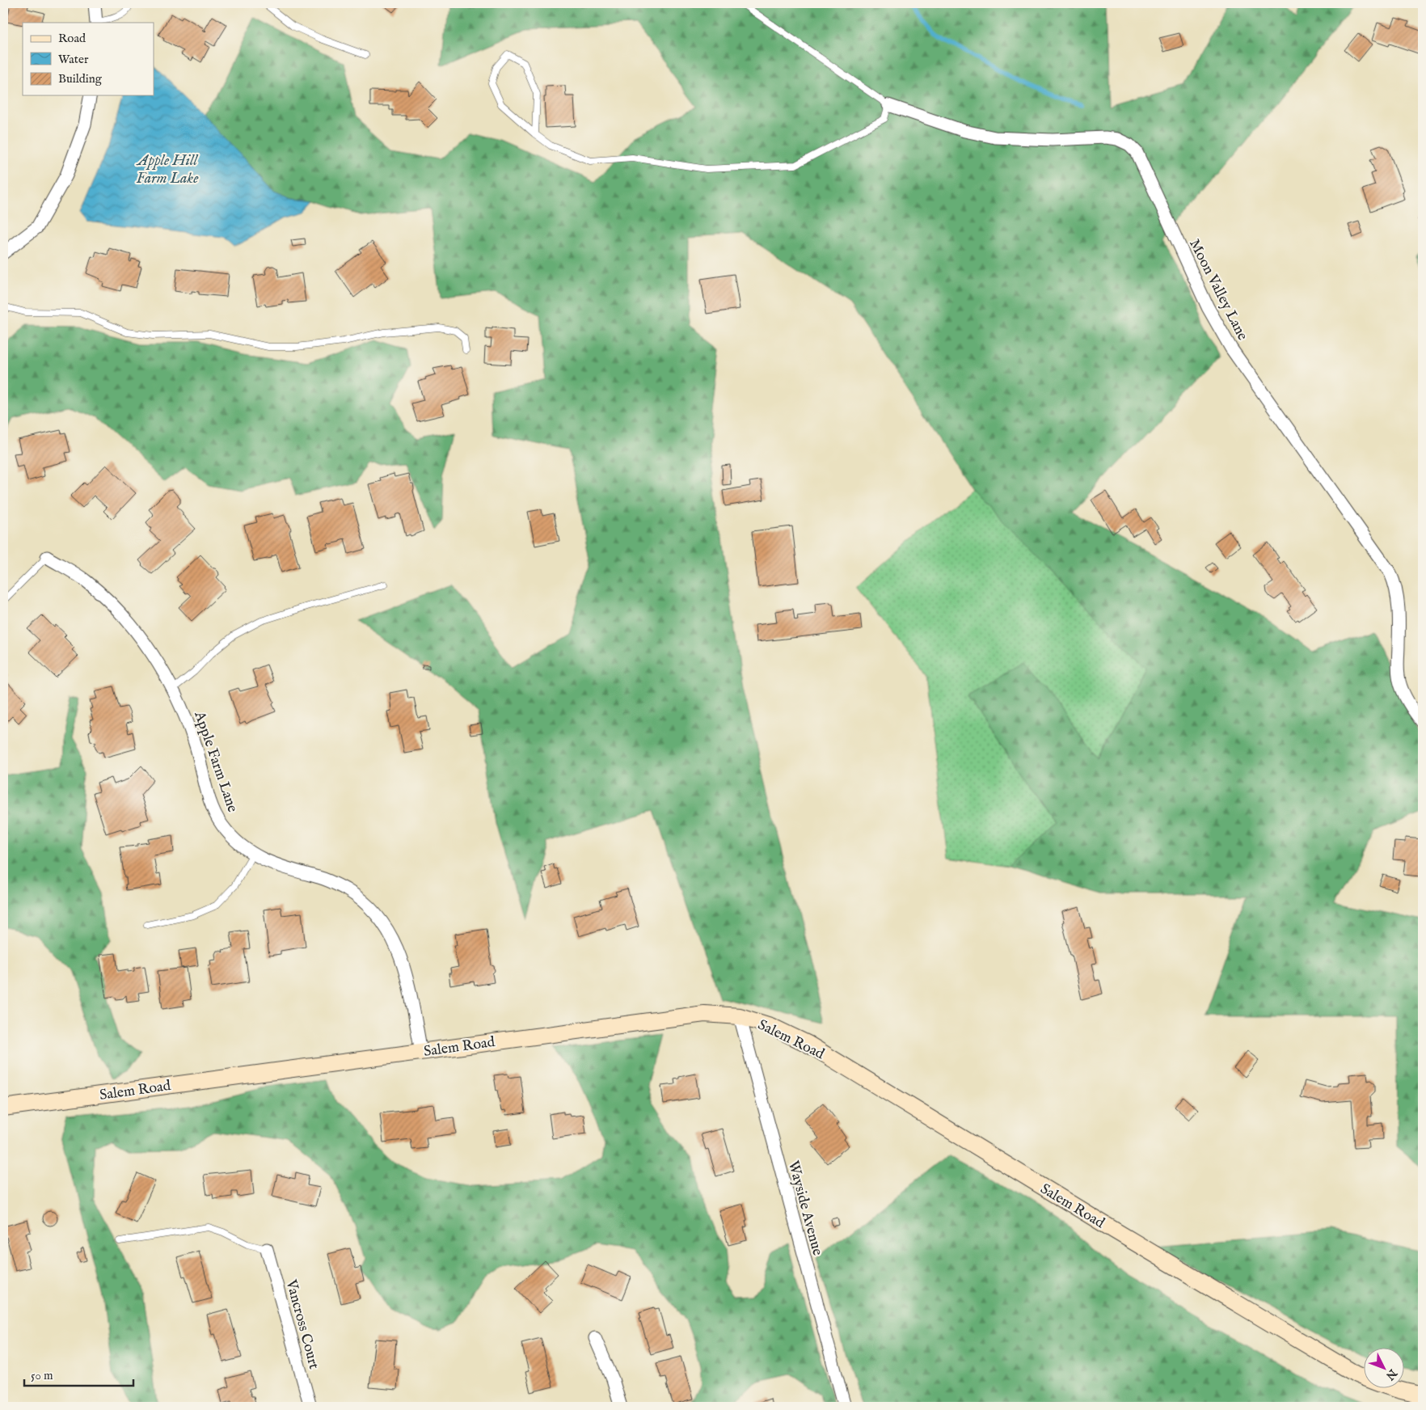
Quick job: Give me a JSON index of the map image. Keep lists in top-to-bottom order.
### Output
{
  "streets": {
    "street": [
      "Moon Valley Lane",
      "Apple Farm Lane",
      "Salem Road",
      "Wayside Avenue",
      "Vancross Court"
    ]
  },
  "crossings": [
    ["Apple Farm Lane", "Salem Road"],
    ["Salem Road", "Wayside Avenue"]
  ],
  "water": ["Apple Hill Farm Lake"],
  "legend": ["Road", "Water", "Building"],
  "scale_bar": "50 m",
  "north": "bottom right"
}
